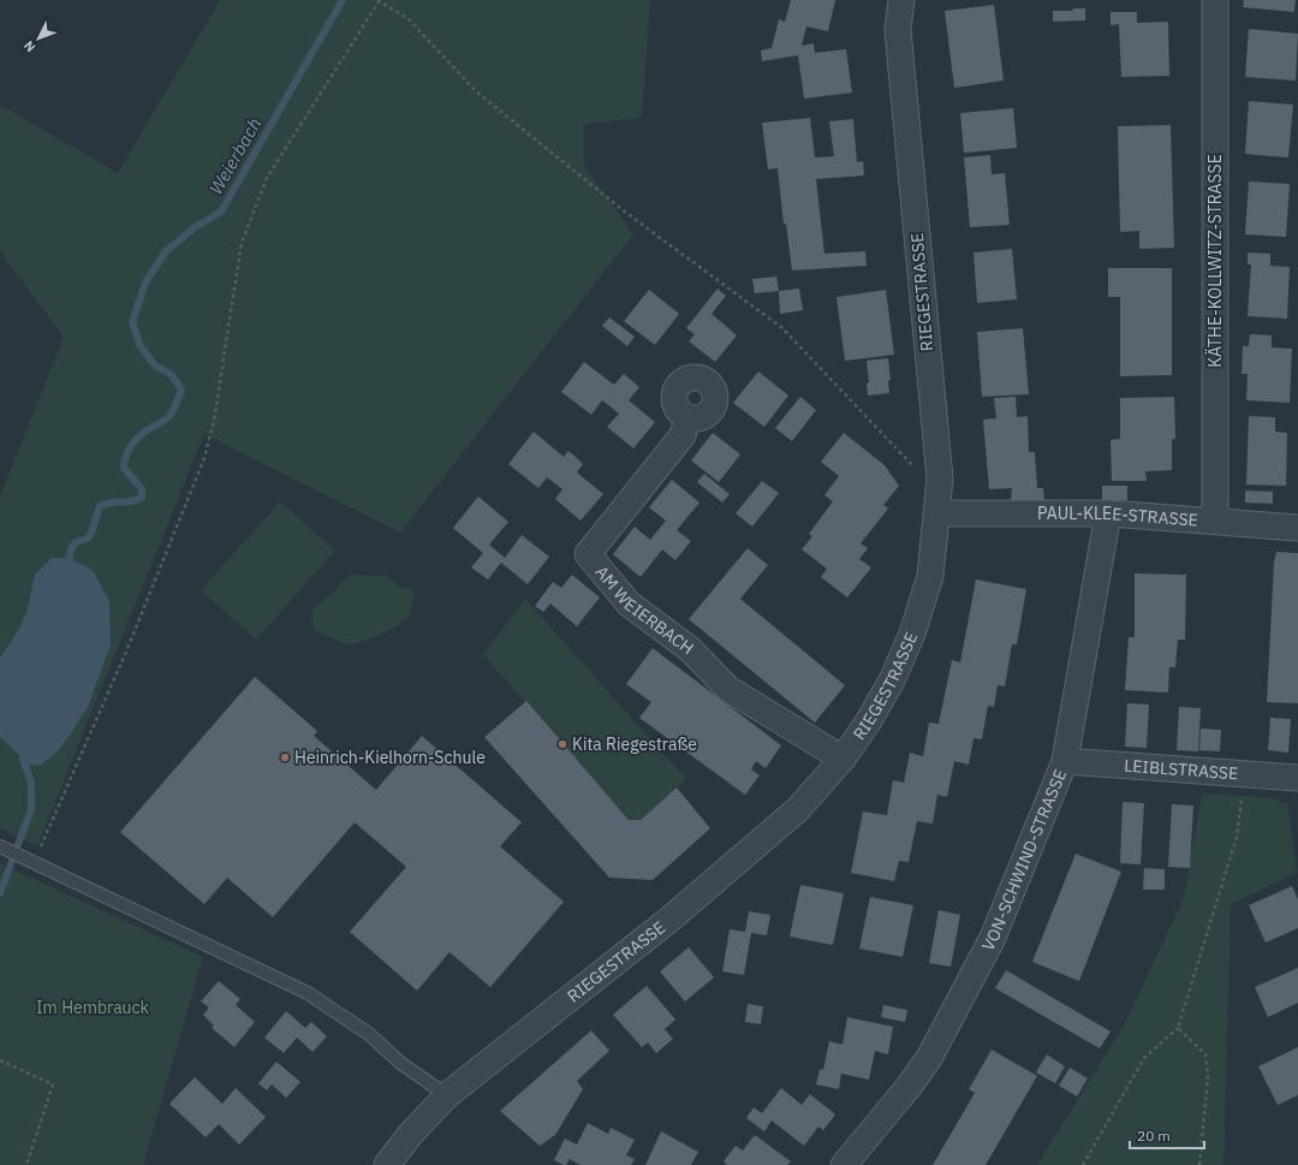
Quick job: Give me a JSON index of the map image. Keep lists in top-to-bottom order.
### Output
{
  "streets": {
    "street": [
      "KÄTHE-KOLLWITZ-STRASSE",
      "RIEGESTRASSE",
      "PAUL-KLEE-STRASSE",
      "AM WEIERBACH",
      "LEIBLSTRASSE",
      "VON-SCHWIND-STRASSE"
    ]
  },
  "crossings": [
    ["KÄTHE-KOLLWITZ-STRASSE", "PAUL-KLEE-STRASSE"],
    ["RIEGESTRASSE", "PAUL-KLEE-STRASSE"],
    ["RIEGESTRASSE", "AM WEIERBACH"],
    ["PAUL-KLEE-STRASSE", "VON-SCHWIND-STRASSE"],
    ["LEIBLSTRASSE", "VON-SCHWIND-STRASSE"]
  ],
  "water": ["Weierbach"],
  "parks": ["Im Hembrauck"],
  "places": ["Kita Riegestraße", "Heinrich-Kielhorn-Schule"],
  "scale_bar": "20 m",
  "north": "bottom left"
}
